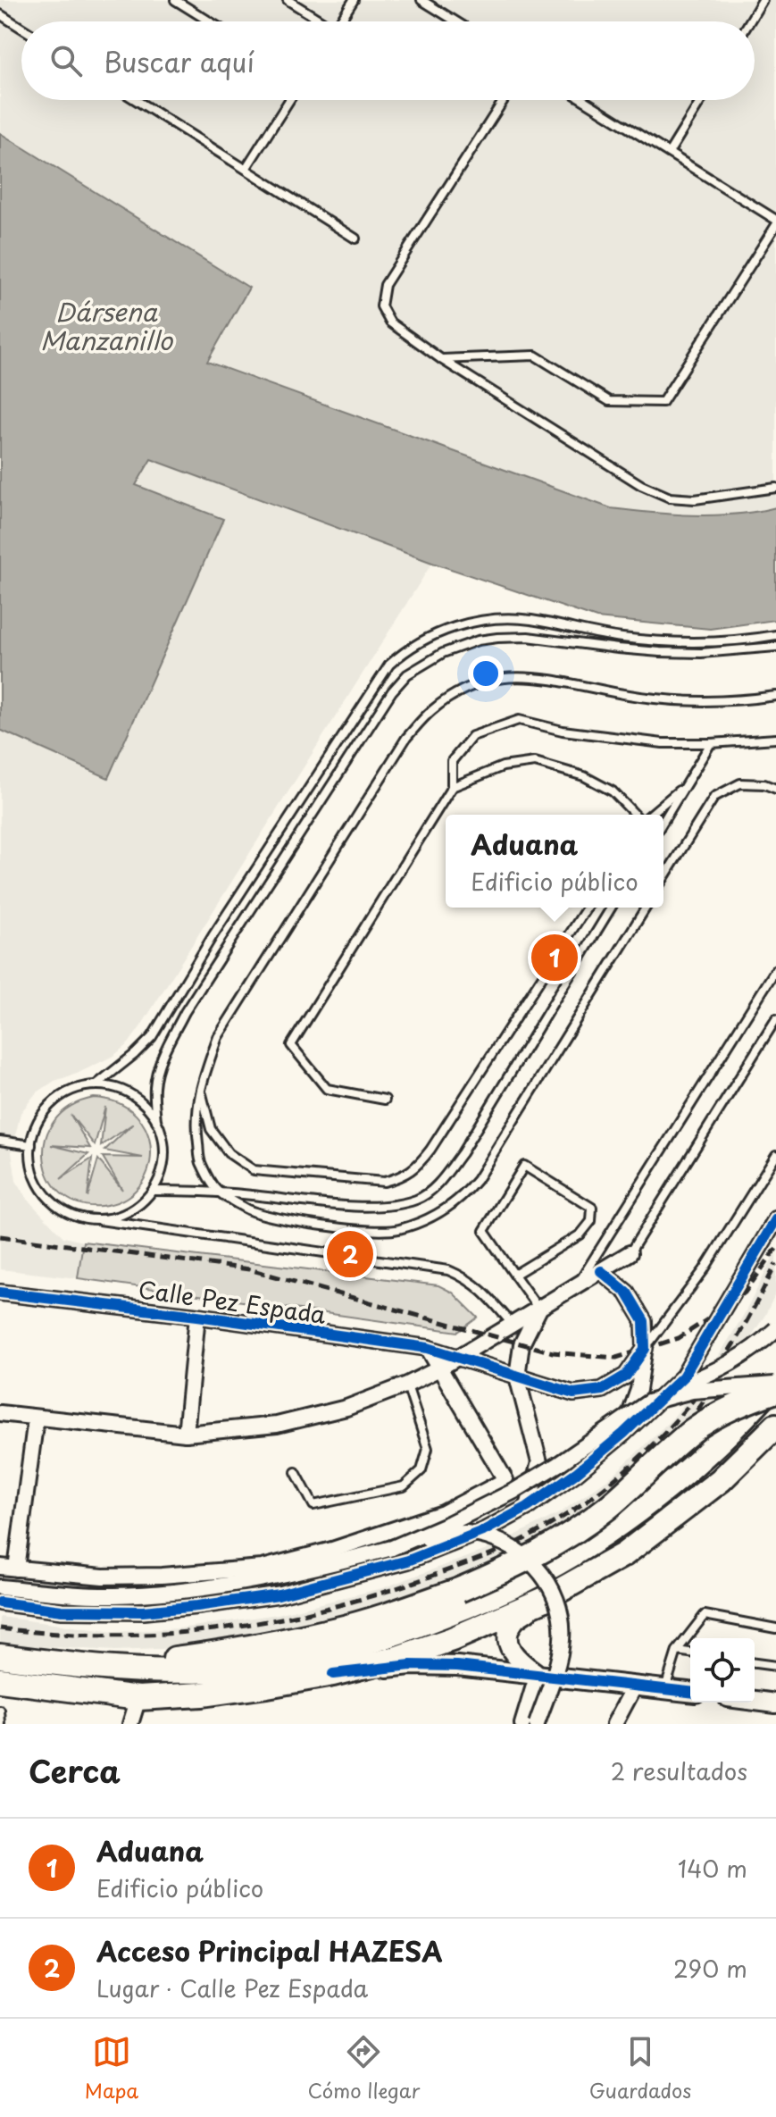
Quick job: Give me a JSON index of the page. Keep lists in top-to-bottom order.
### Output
{
  "streets": {
    "street": ["Calle Pez Espada"]
  },
  "water": ["Dársena Manzanillo"],
  "page": {
    "search": "Buscar aquí",
    "popup": ["Aduana", "Edificio público"],
    "pins": ["1", "2"],
    "heading": ["Cerca", "2 resultados"],
    "list": [
      {
        "mark": "1",
        "name": "Aduana",
        "note": "Edificio público",
        "value": "140 m"
      },
      {
        "mark": "2",
        "name": "Acceso Principal HAZESA",
        "note": "Lugar · Calle Pez Espada",
        "value": "290 m"
      }
    ],
    "nav": ["Mapa", "Cómo llegar", "Guardados"]
  }
}
